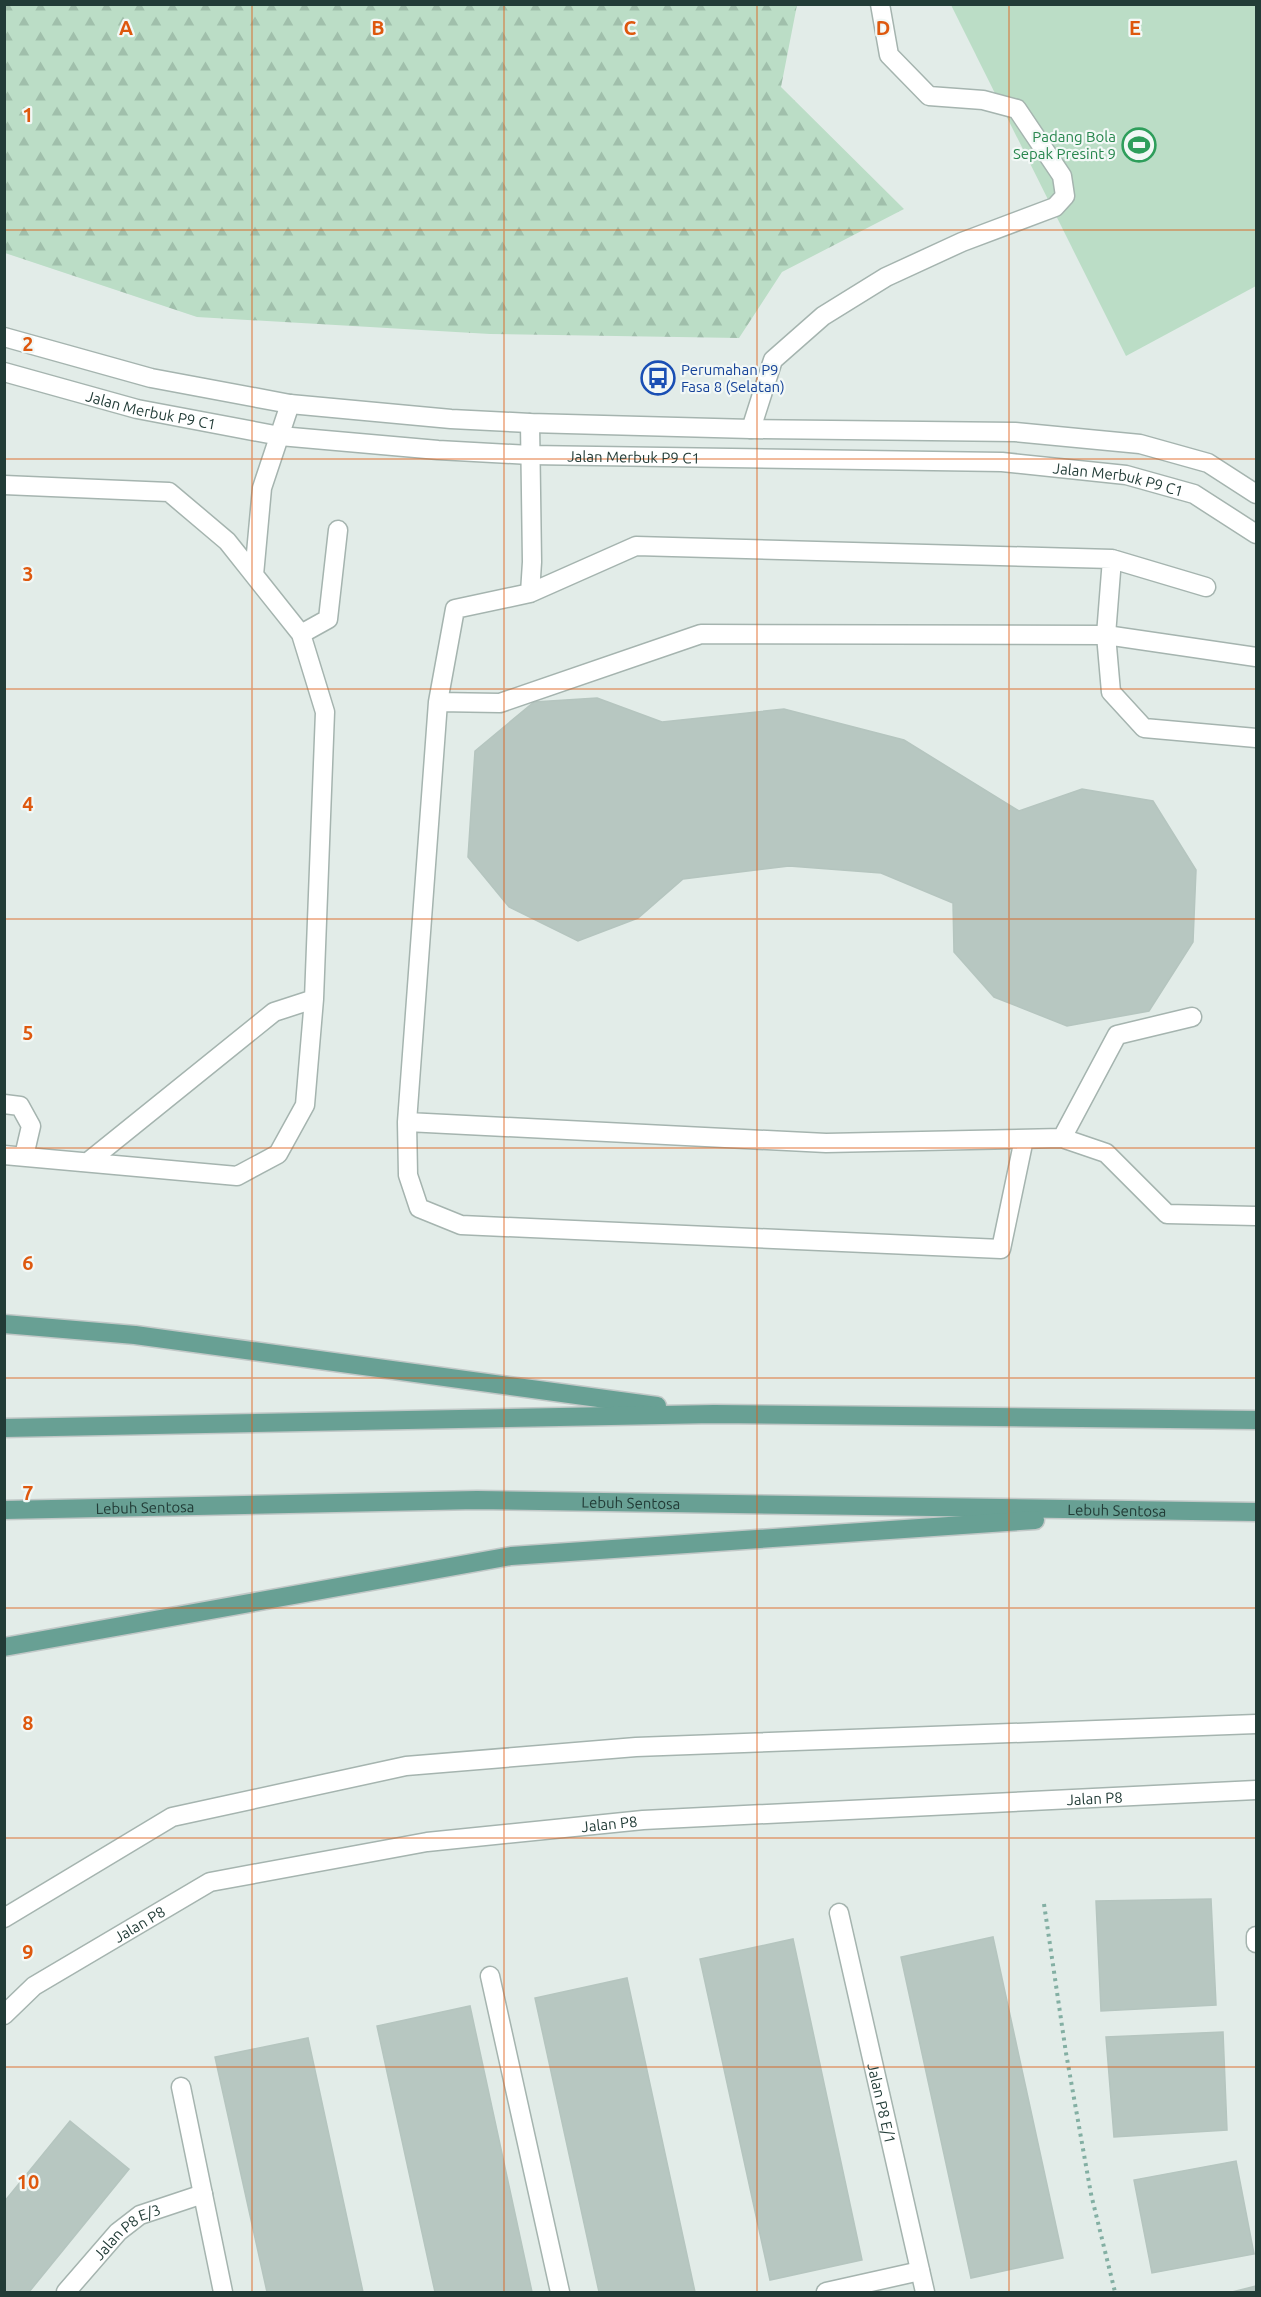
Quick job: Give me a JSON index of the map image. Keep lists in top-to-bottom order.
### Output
{
  "streets": {
    "main road": ["Lebuh Sentosa"],
    "street": [
      "Jalan Merbuk P9 C1",
      "Jalan P8",
      "Jalan P8 E/1",
      "Jalan P8 E/3"
    ]
  },
  "places": {
    "sports": ["Padang Bola Sepak Presint 9"],
    "bus stop": ["Perumahan P9 Fasa 8 (Selatan)"]
  },
  "grid": {
    "columns": [
      "A",
      "B",
      "C",
      "D",
      "E"
    ],
    "rows": [
      "1",
      "2",
      "3",
      "4",
      "5",
      "6",
      "7",
      "8",
      "9",
      "10"
    ]
  }
}
